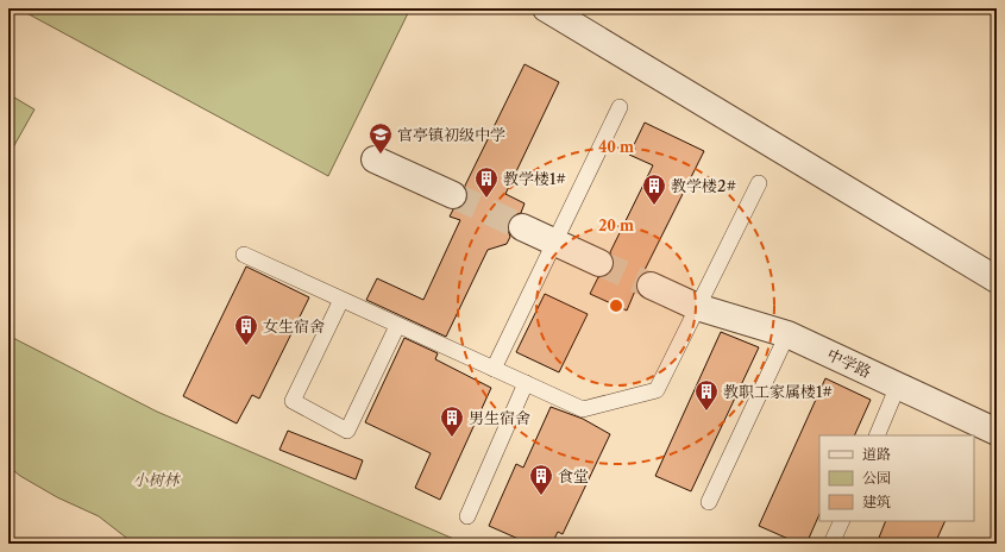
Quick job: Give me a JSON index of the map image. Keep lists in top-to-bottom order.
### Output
{
  "streets": {
    "street": ["中学路"]
  },
  "parks": ["小树林"],
  "places": {
    "school or university": ["官亭镇初级中学"],
    "building": [
      "教学楼1#",
      "教学楼2#",
      "女生宿舍",
      "教职工家属楼1#",
      "男生宿舍",
      "食堂"
    ]
  },
  "legend": ["道路", "公园", "建筑"],
  "rings": ["40 m", "20 m"]
}
